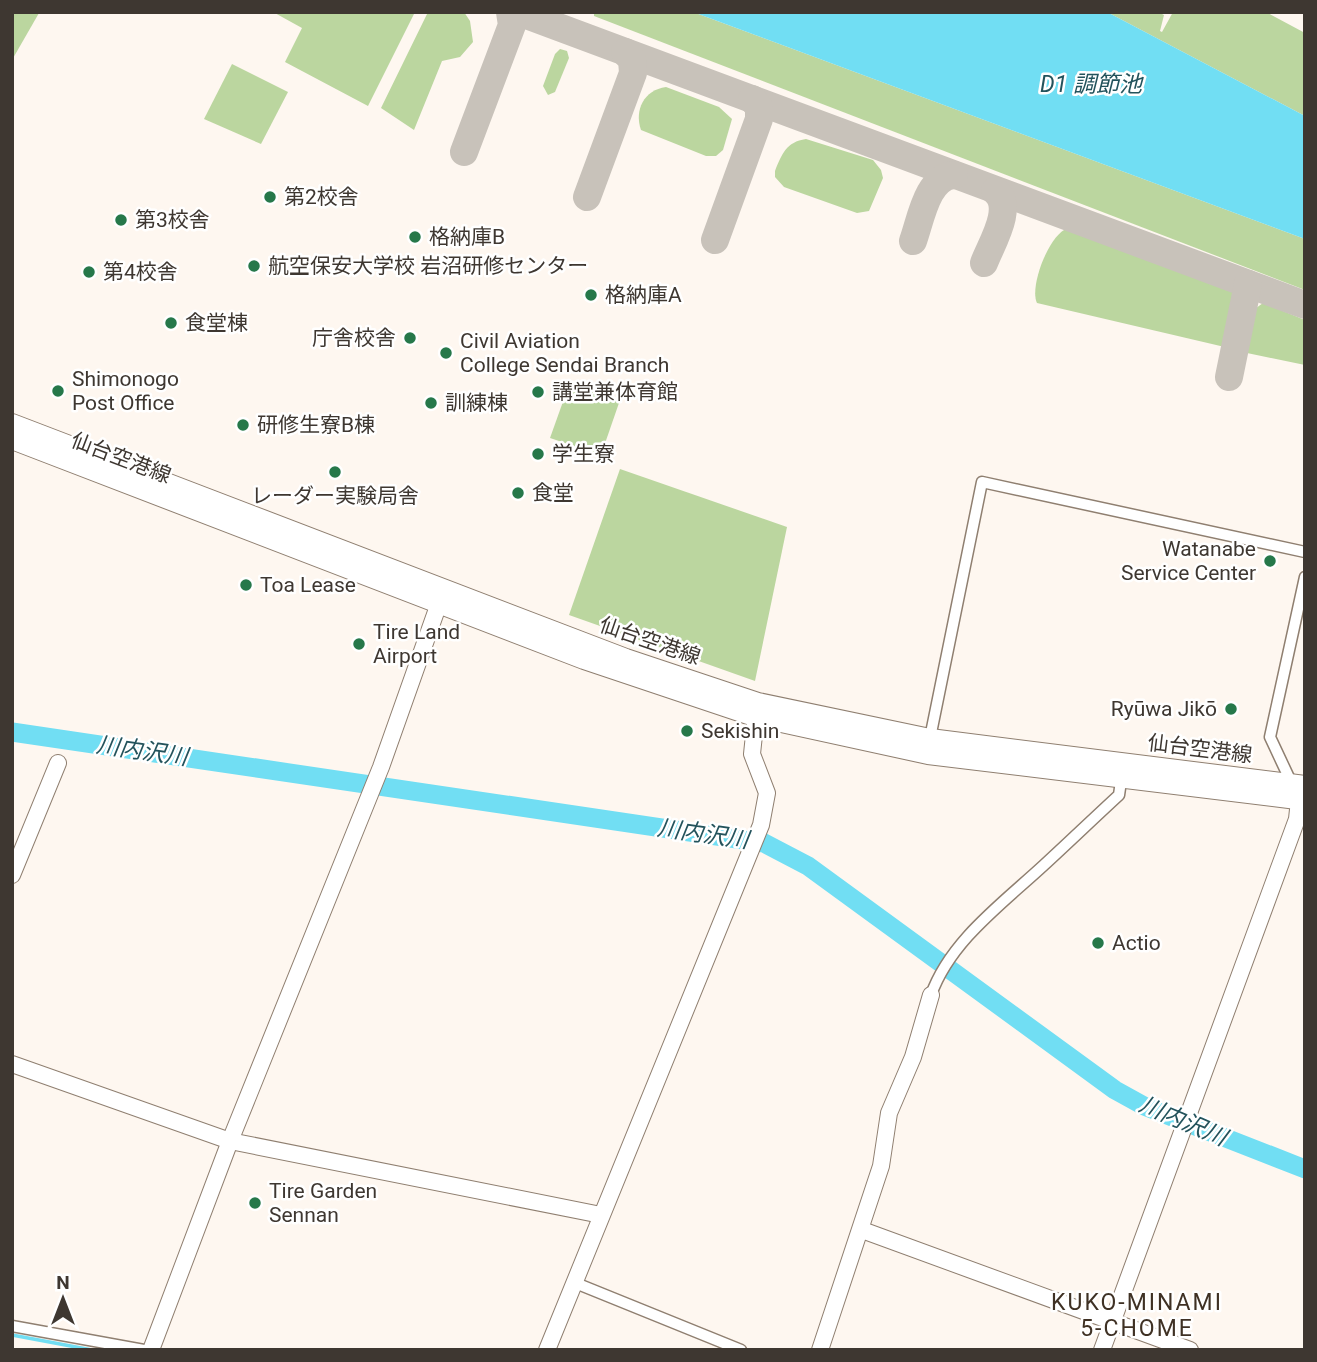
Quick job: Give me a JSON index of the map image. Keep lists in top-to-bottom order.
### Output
{
  "streets": {
    "main road": ["仙台空港線"]
  },
  "districts": ["KUKO-MINAMI 5-CHOME"],
  "water": ["D1 調節池", "川内沢川"],
  "places": [
    "第2校舎",
    "第3校舎",
    "格納庫B",
    "航空保安大学校 岩沼研修センター",
    "第4校舎",
    "格納庫A",
    "食堂棟",
    "庁舎校舎",
    "Civil Aviation College Sendai Branch",
    "Shimonogo Post Office",
    "講堂兼体育館",
    "訓練棟",
    "研修生寮B棟",
    "学生寮",
    "レーダー実験局舎",
    "食堂",
    "Watanabe Service Center",
    "Toa Lease",
    "Tire Land Airport",
    "Ryūwa Jikō",
    "Sekishin",
    "Actio",
    "Tire Garden Sennan"
  ],
  "north": "top"
}
